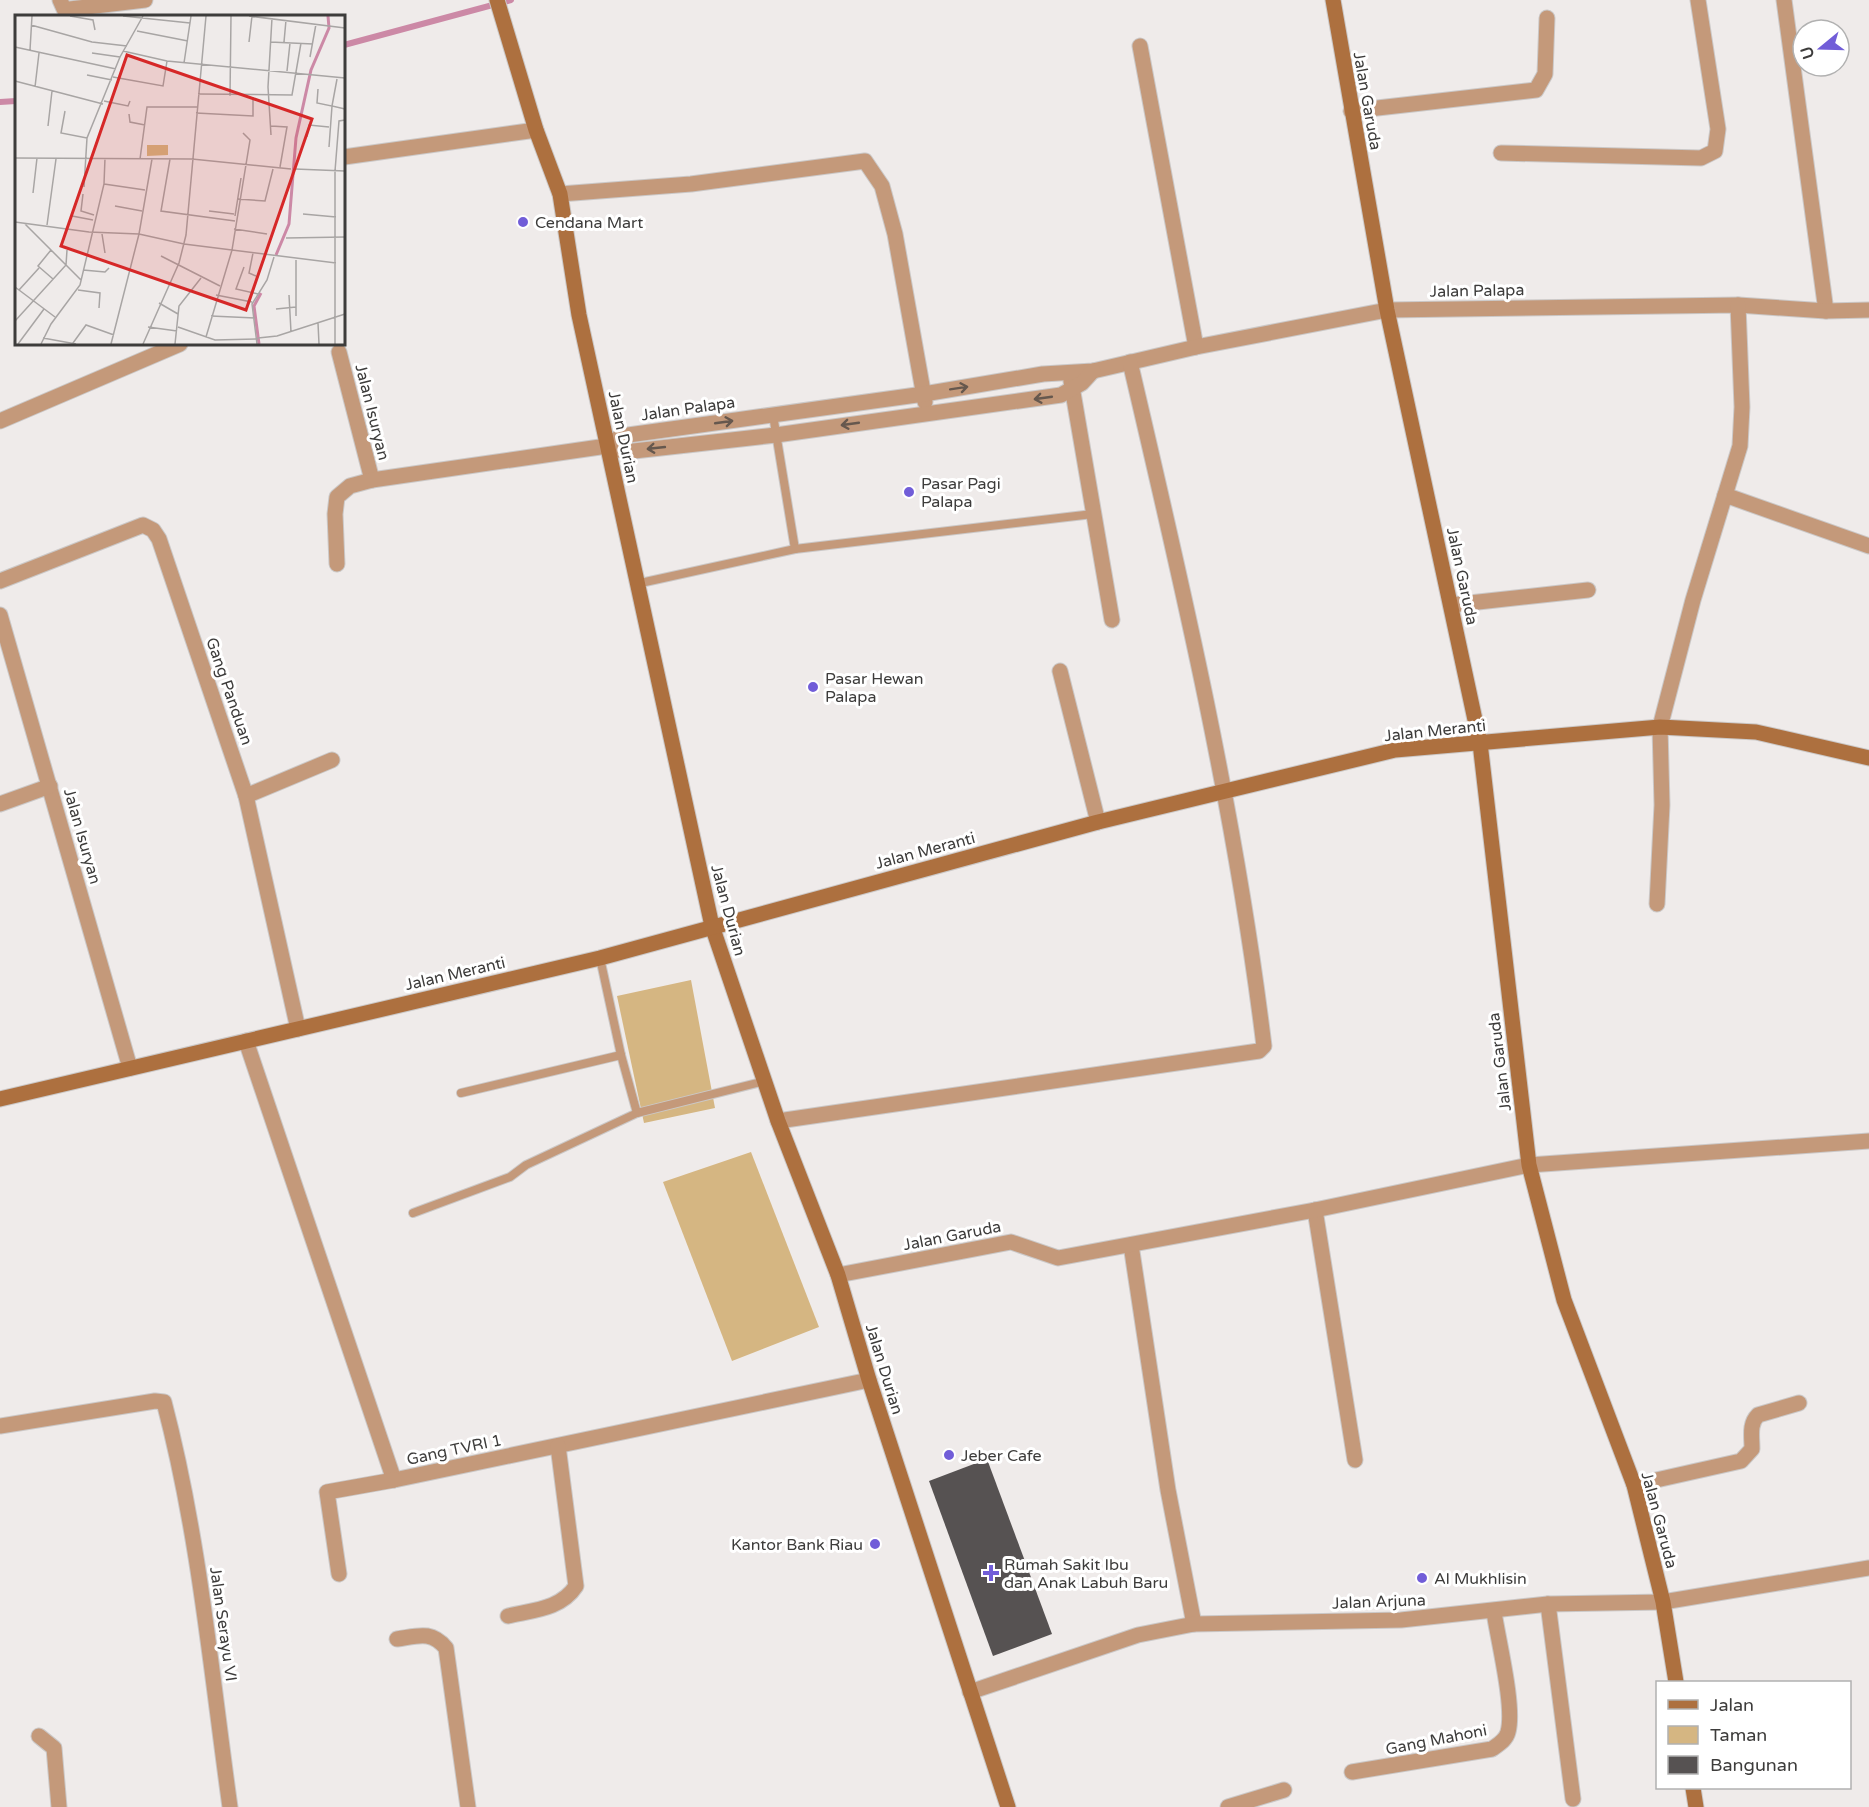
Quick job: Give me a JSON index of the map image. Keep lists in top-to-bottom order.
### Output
{
  "streets": {
    "street": [
      "Jalan Garuda",
      "Jalan Palapa",
      "Jalan Isuryan",
      "Jalan Durian",
      "Gang Panduan",
      "Jalan Meranti",
      "Gang TVRI 1",
      "Jalan Arjuna",
      "Jalan Serayu VI",
      "Gang Mahoni"
    ]
  },
  "crossings": [
    ["Jalan Garuda", "Jalan Palapa"],
    ["Jalan Garuda", "Jalan Durian"],
    ["Jalan Garuda", "Jalan Meranti"],
    ["Jalan Garuda", "Jalan Arjuna"],
    ["Jalan Palapa", "Jalan Durian"],
    ["Jalan Isuryan", "Jalan Meranti"],
    ["Jalan Durian", "Jalan Meranti"],
    ["Jalan Durian", "Gang TVRI 1"],
    ["Jalan Durian", "Jalan Arjuna"],
    ["Gang Panduan", "Jalan Meranti"],
    ["Jalan Meranti", "Gang TVRI 1"],
    ["Jalan Arjuna", "Gang Mahoni"]
  ],
  "places": {
    "other": [
      "Cendana Mart",
      "Pasar Pagi Palapa",
      "Pasar Hewan Palapa",
      "Jeber Cafe",
      "Kantor Bank Riau",
      "Al Mukhlisin"
    ],
    "health": ["Rumah Sakit Ibu dan Anak Labuh Baru"]
  },
  "legend": ["Jalan", "Taman", "Bangunan"],
  "north": "left"
}
